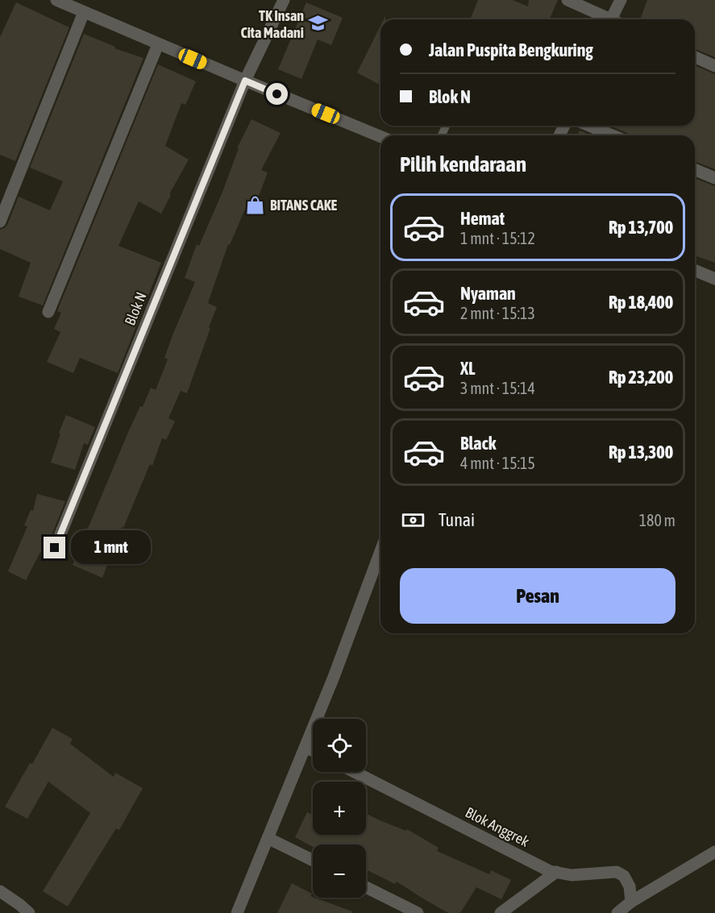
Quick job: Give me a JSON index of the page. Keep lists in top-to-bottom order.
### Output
{
  "streets": {
    "street": ["Blok N", "Blok Anggrek"]
  },
  "places": {
    "school or university": ["TK Insan Cita Madani"],
    "shop": ["BITANS CAKE"]
  },
  "page": {
    "banner": ["Jalan Puspita Bengkuring", "Blok N"],
    "heading": "Pilih kendaraan",
    "list": [
      {
        "name": "Hemat",
        "note": "1 mnt · 15:12",
        "value": "Rp 13,700"
      },
      {
        "name": "Nyaman",
        "note": "2 mnt · 15:13",
        "value": "Rp 18,400"
      },
      {
        "name": "XL",
        "note": "3 mnt · 15:14",
        "value": "Rp 23,200"
      },
      {
        "name": "Black",
        "note": "4 mnt · 15:15",
        "value": "Rp 13,300"
      }
    ],
    "pay": ["Tunai", "180 m"],
    "bubble": "1 mnt",
    "buttons": "Pesan",
    "map_buttons": ["+", "−"]
  }
}
